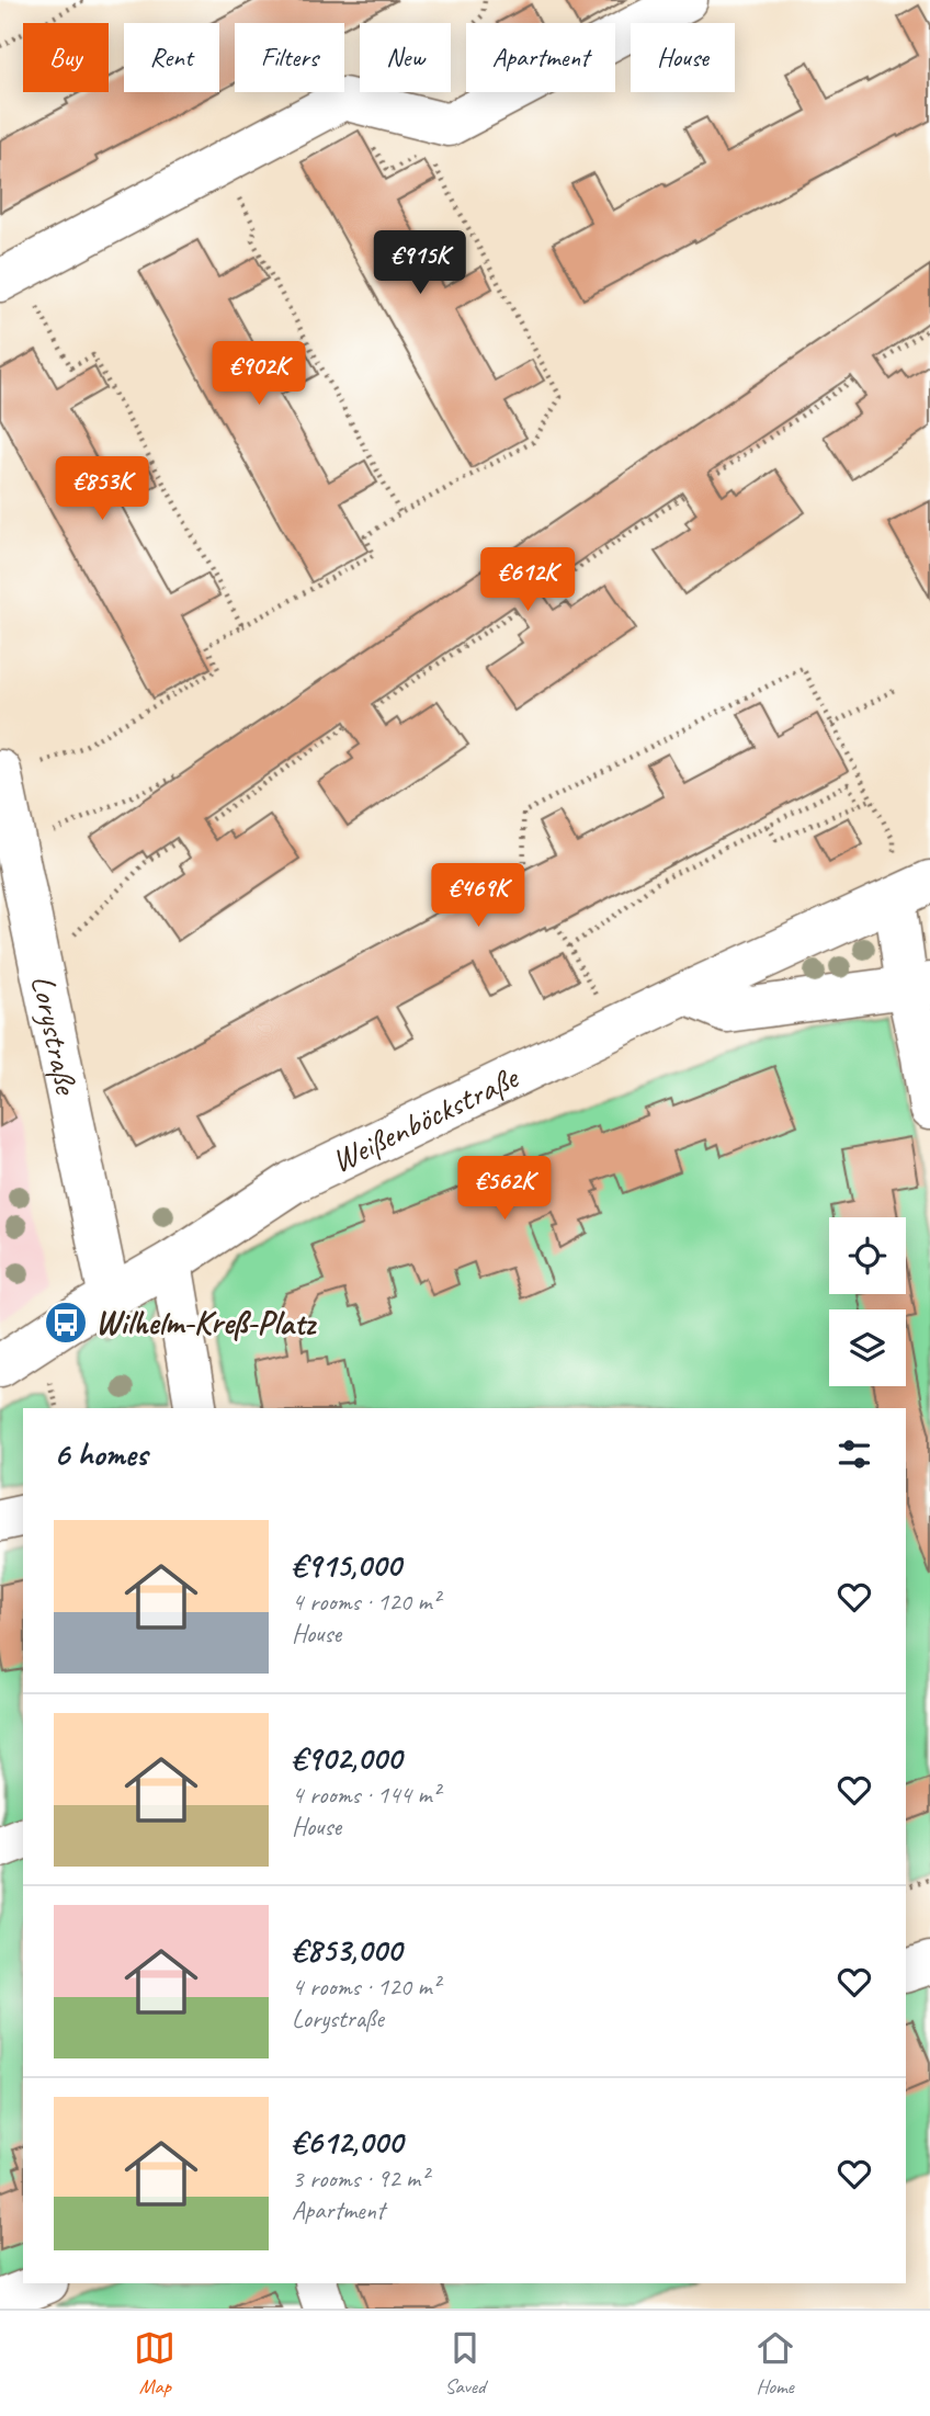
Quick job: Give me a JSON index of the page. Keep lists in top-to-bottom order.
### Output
{
  "streets": {
    "street": ["Lorystraße", "Weißenböckstraße"]
  },
  "places": {
    "bus stop": ["Wilhelm-Kreß-Platz"]
  },
  "page": {
    "chip": [
      "Buy",
      "Rent",
      "Filters",
      "New",
      "Apartment",
      "House"
    ],
    "price": [
      "€915K",
      "€902K",
      "€853K",
      "€612K",
      "€469K",
      "€562K"
    ],
    "heading": "6 homes",
    "list": [
      {
        "name": "€915,000",
        "note": "4 rooms · 120 m² · House"
      },
      {
        "name": "€902,000",
        "note": "4 rooms · 144 m² · House"
      },
      {
        "name": "€853,000",
        "note": "4 rooms · 120 m² · Lorystraße"
      },
      {
        "name": "€612,000",
        "note": "3 rooms · 92 m² · Apartment"
      }
    ],
    "tabs": ["Map", "Saved", "Home"]
  }
}
